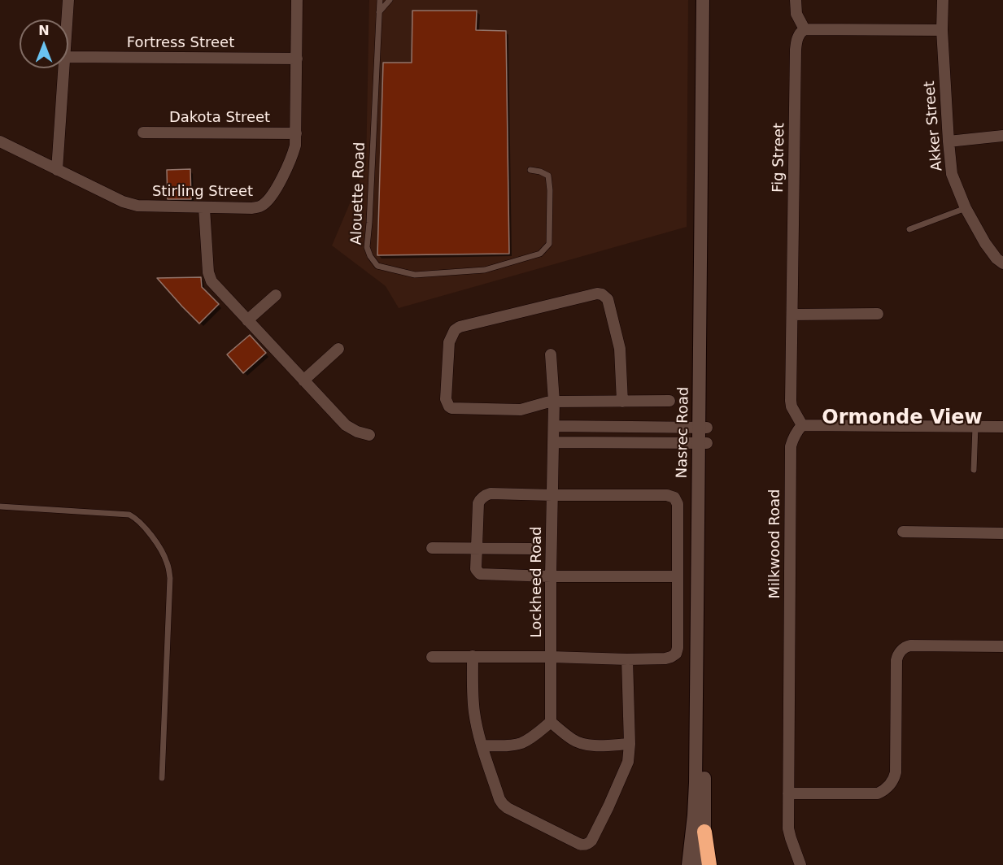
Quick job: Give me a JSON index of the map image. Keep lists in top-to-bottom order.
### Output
{
  "streets": {
    "main road": ["Nasrec Road"],
    "street": [
      "Fortress Street",
      "Dakota Street",
      "Akker Street",
      "Fig Street",
      "Stirling Street",
      "Milkwood Road",
      "Lockheed Road"
    ],
    "lane": ["Alouette Road"]
  },
  "crossings": [
    ["Fortress Street", "Stirling Street"],
    ["Dakota Street", "Stirling Street"],
    ["Fig Street", "Milkwood Road"]
  ],
  "districts": ["Ormonde View"],
  "north": "top"
}
